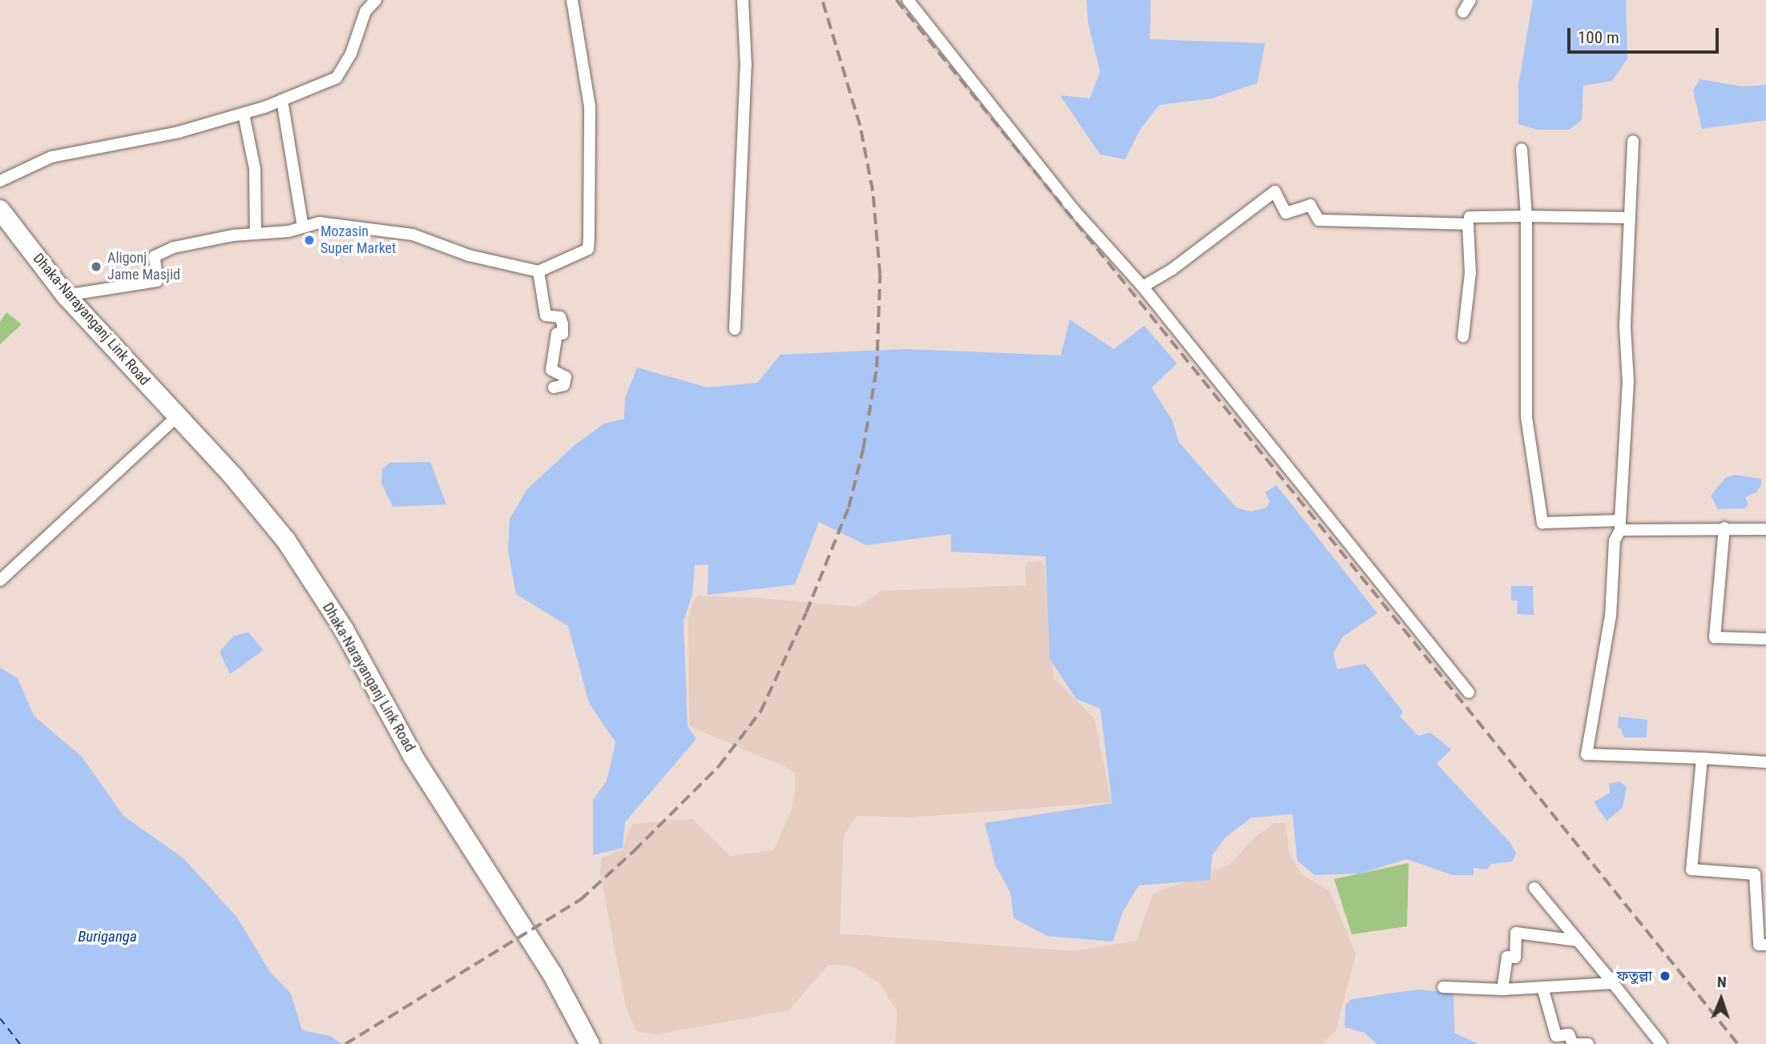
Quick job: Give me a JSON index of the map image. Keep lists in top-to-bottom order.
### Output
{
  "streets": {
    "highway": ["Dhaka-Narayanganj Link Road"]
  },
  "water": ["Buriganga"],
  "places": ["Mozasin Super Market", "Aligonj Jame Masjid", "ফতুল্লা"],
  "scale_bar": "100 m",
  "north": "top"
}
